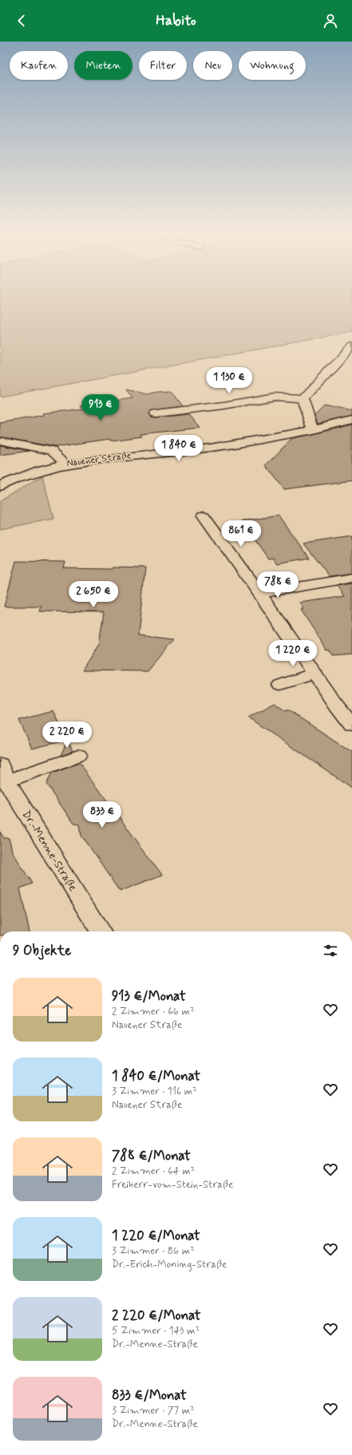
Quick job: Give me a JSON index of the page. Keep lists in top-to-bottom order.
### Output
{
  "streets": {
    "street": ["Nauener Straße", "Dr.-Menne-Straße"]
  },
  "page": {
    "header": "Habito",
    "chip": [
      "Kaufen",
      "Mieten",
      "Filter",
      "Neu",
      "Wohnung"
    ],
    "price": [
      "1 130 €",
      "913 €",
      "1 840 €",
      "861 €",
      "788 €",
      "2 650 €",
      "1 220 €",
      "2 220 €",
      "833 €"
    ],
    "heading": "9 Objekte",
    "list": [
      {
        "name": "913 €/Monat",
        "note": "2 Zimmer · 66 m² · Nauener Straße"
      },
      {
        "name": "1 840 €/Monat",
        "note": "3 Zimmer · 116 m² · Nauener Straße"
      },
      {
        "name": "788 €/Monat",
        "note": "2 Zimmer · 64 m² · Freiherr-vom-Stein-Straße"
      },
      {
        "name": "1 220 €/Monat",
        "note": "3 Zimmer · 86 m² · Dr.-Erich-Moning-Straße"
      },
      {
        "name": "2 220 €/Monat",
        "note": "5 Zimmer · 143 m² · Dr.-Menne-Straße"
      },
      {
        "name": "833 €/Monat",
        "note": "3 Zimmer · 77 m² · Dr.-Menne-Straße"
      }
    ]
  }
}
